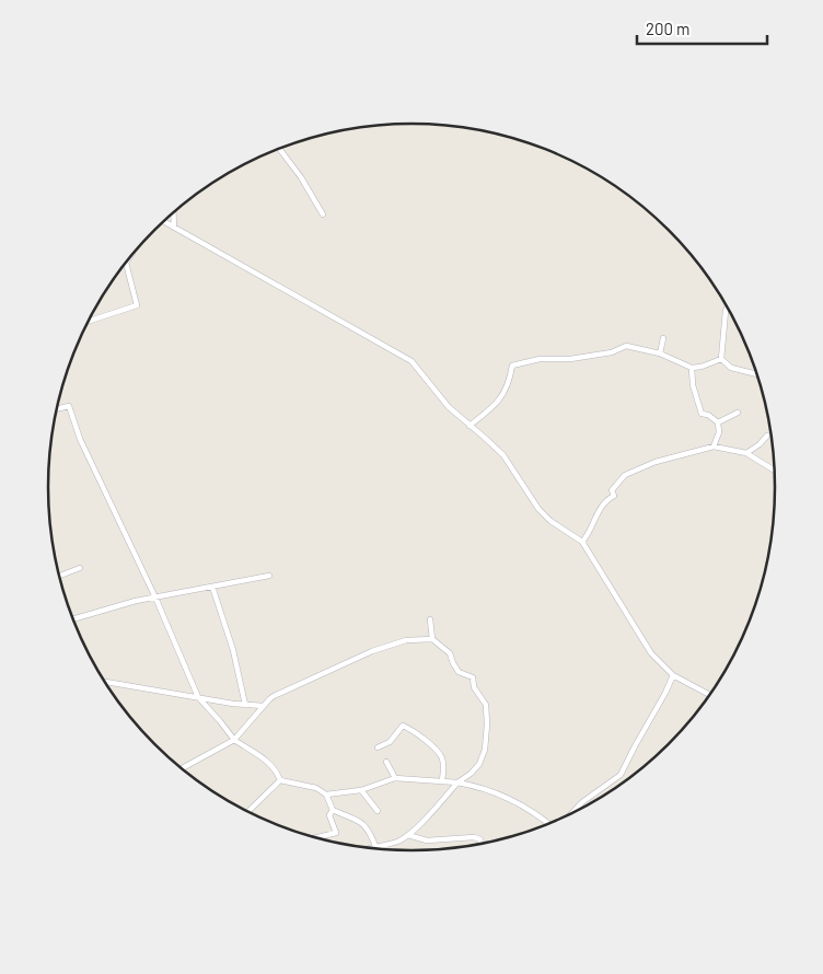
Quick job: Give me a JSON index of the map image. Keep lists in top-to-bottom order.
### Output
{
  "scale_bar": "200 m"
}
